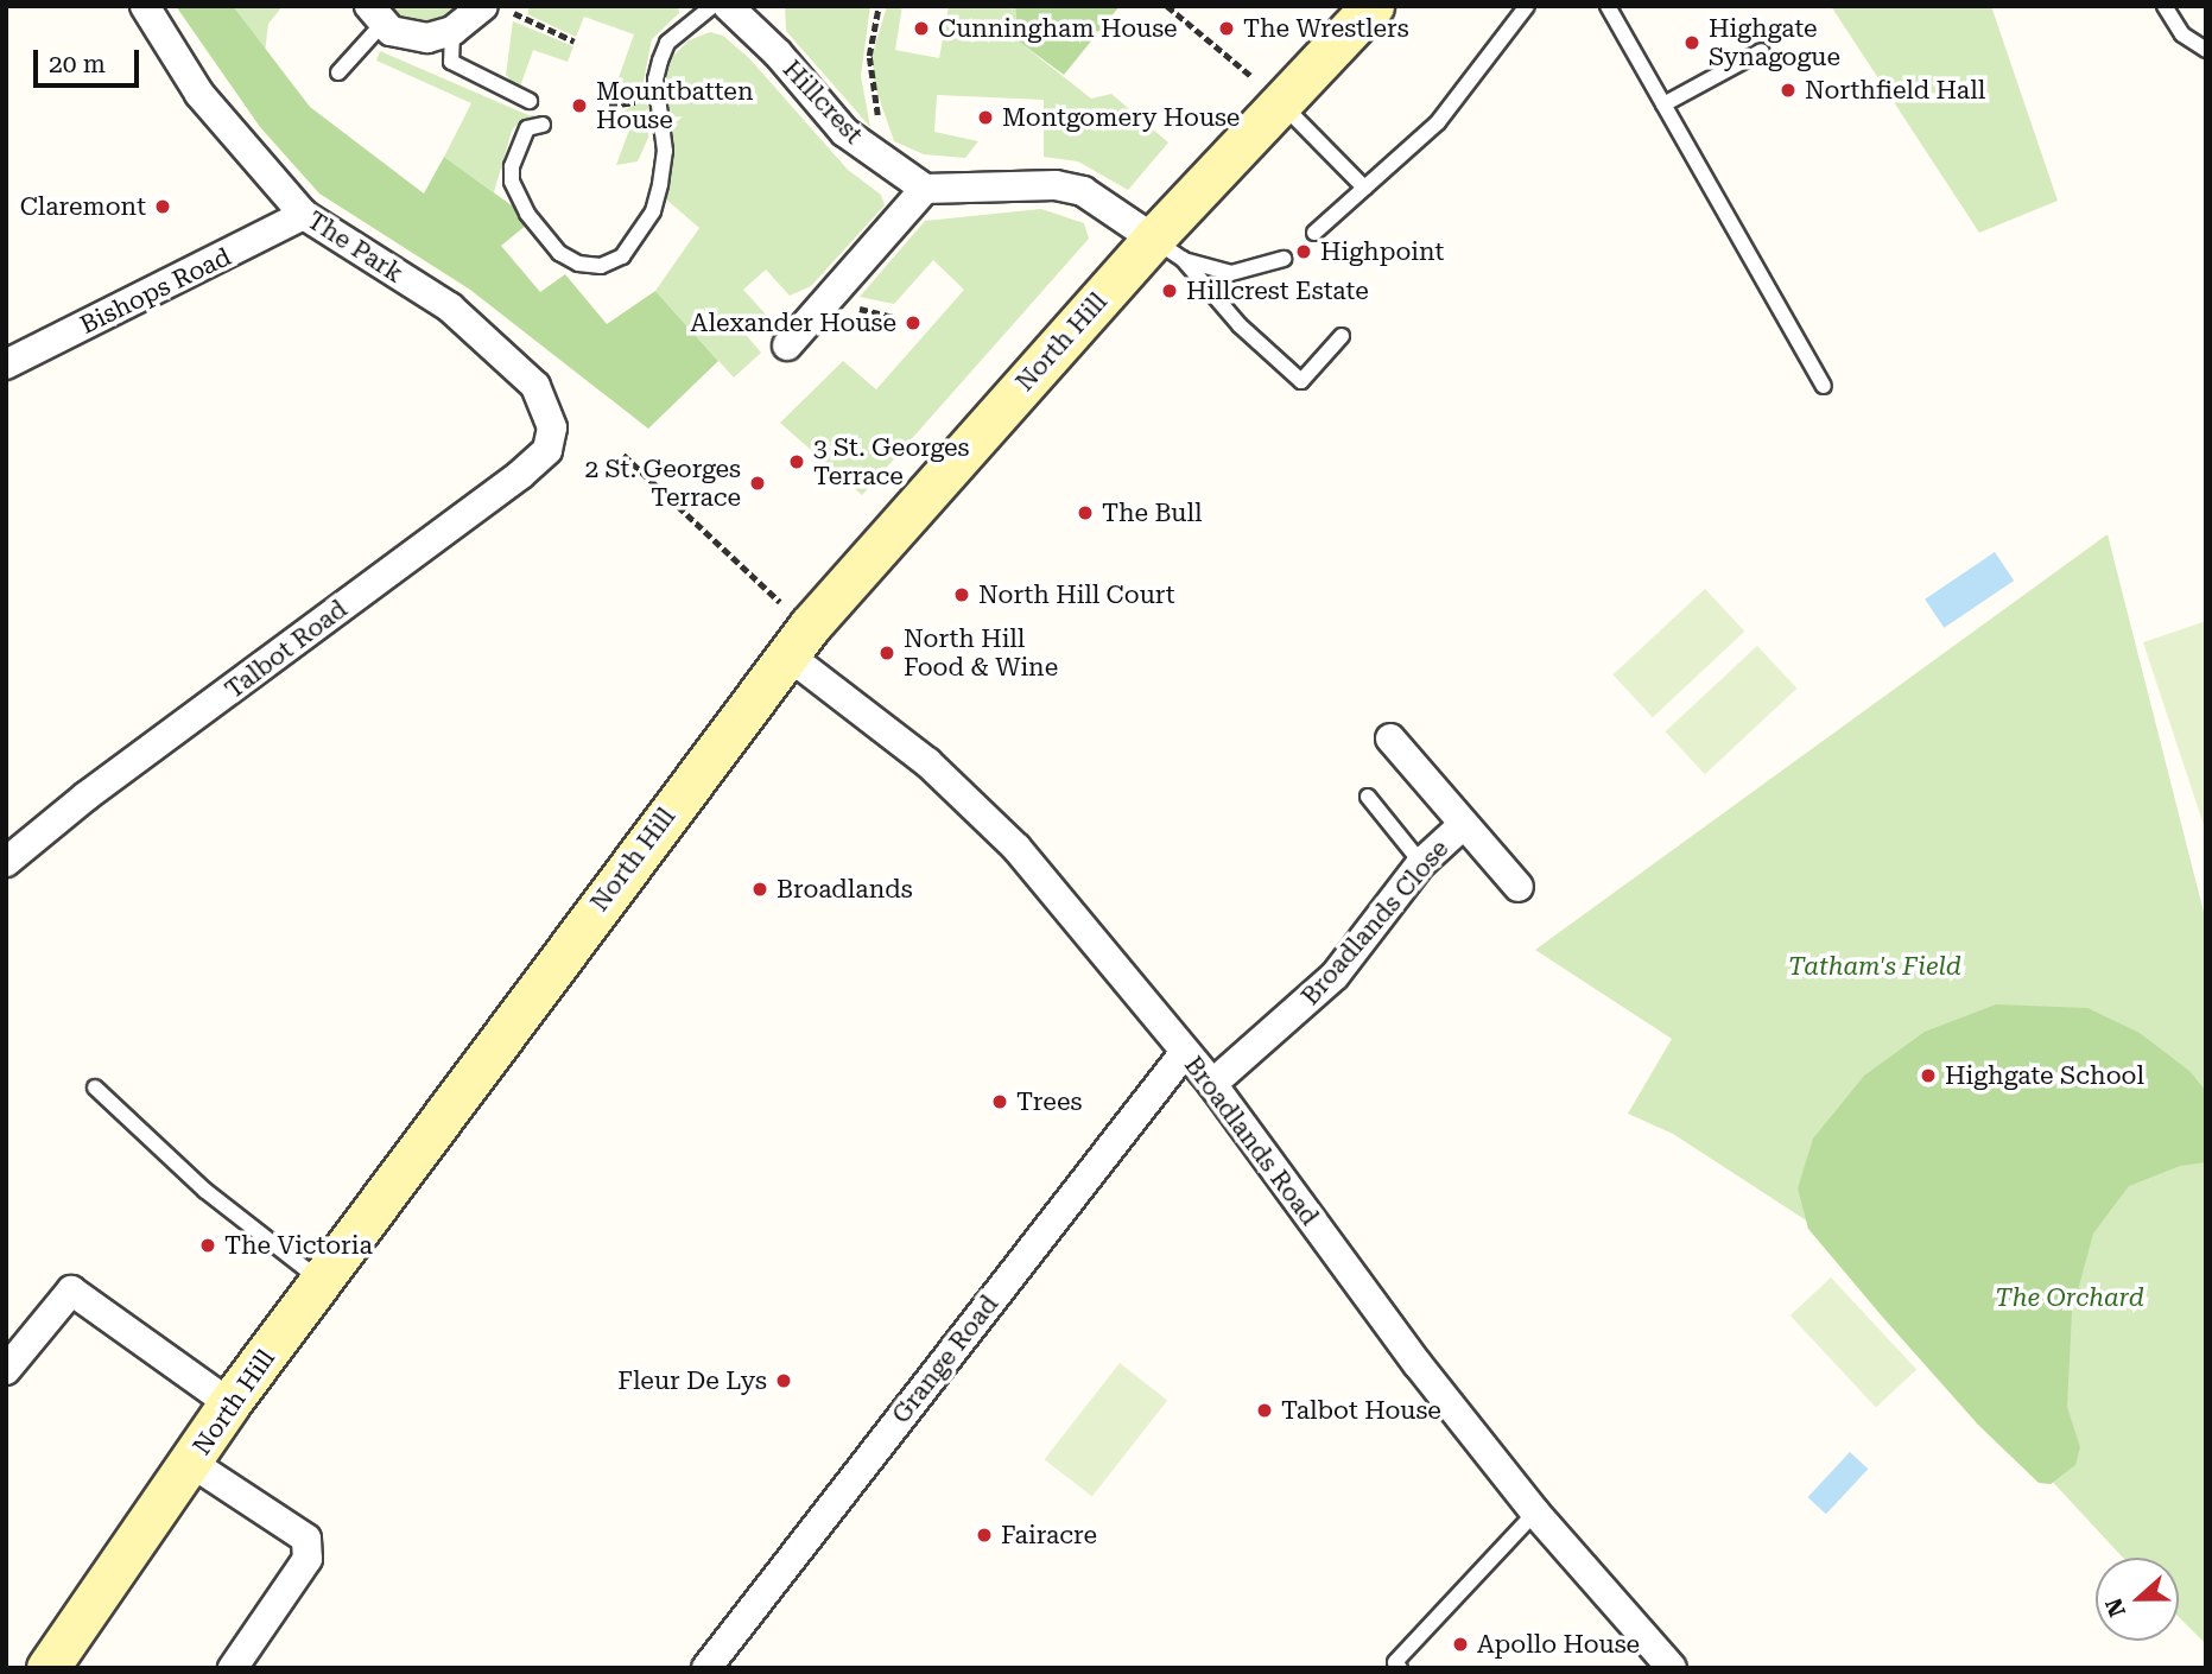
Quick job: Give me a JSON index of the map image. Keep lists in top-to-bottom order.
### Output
{
  "streets": {
    "main road": ["North Hill"],
    "street": [
      "Hillcrest",
      "The Park",
      "Bishops Road",
      "Talbot Road",
      "Broadlands Close",
      "Broadlands Road",
      "Grange Road"
    ]
  },
  "crossings": [
    ["The Park", "Bishops Road"],
    ["The Park", "Talbot Road"],
    ["North Hill", "Broadlands Road"],
    ["Broadlands Close", "Broadlands Road"],
    ["Broadlands Road", "Grange Road"]
  ],
  "parks": ["Tatham's Field", "The Orchard"],
  "places": [
    "Cunningham House",
    "The Wrestlers",
    "Highgate Synagogue",
    "Northfield Hall",
    "Mountbatten House",
    "Montgomery House",
    "Claremont",
    "Highpoint",
    "Hillcrest Estate",
    "Alexander House",
    "3 St. Georges Terrace",
    "2 St. Georges Terrace",
    "The Bull",
    "North Hill Court",
    "North Hill Food & Wine",
    "Broadlands",
    "Highgate School",
    "Trees",
    "The Victoria",
    "Fleur De Lys",
    "Talbot House",
    "Fairacre",
    "Apollo House"
  ],
  "scale_bar": "20 m",
  "north": "left"
}
